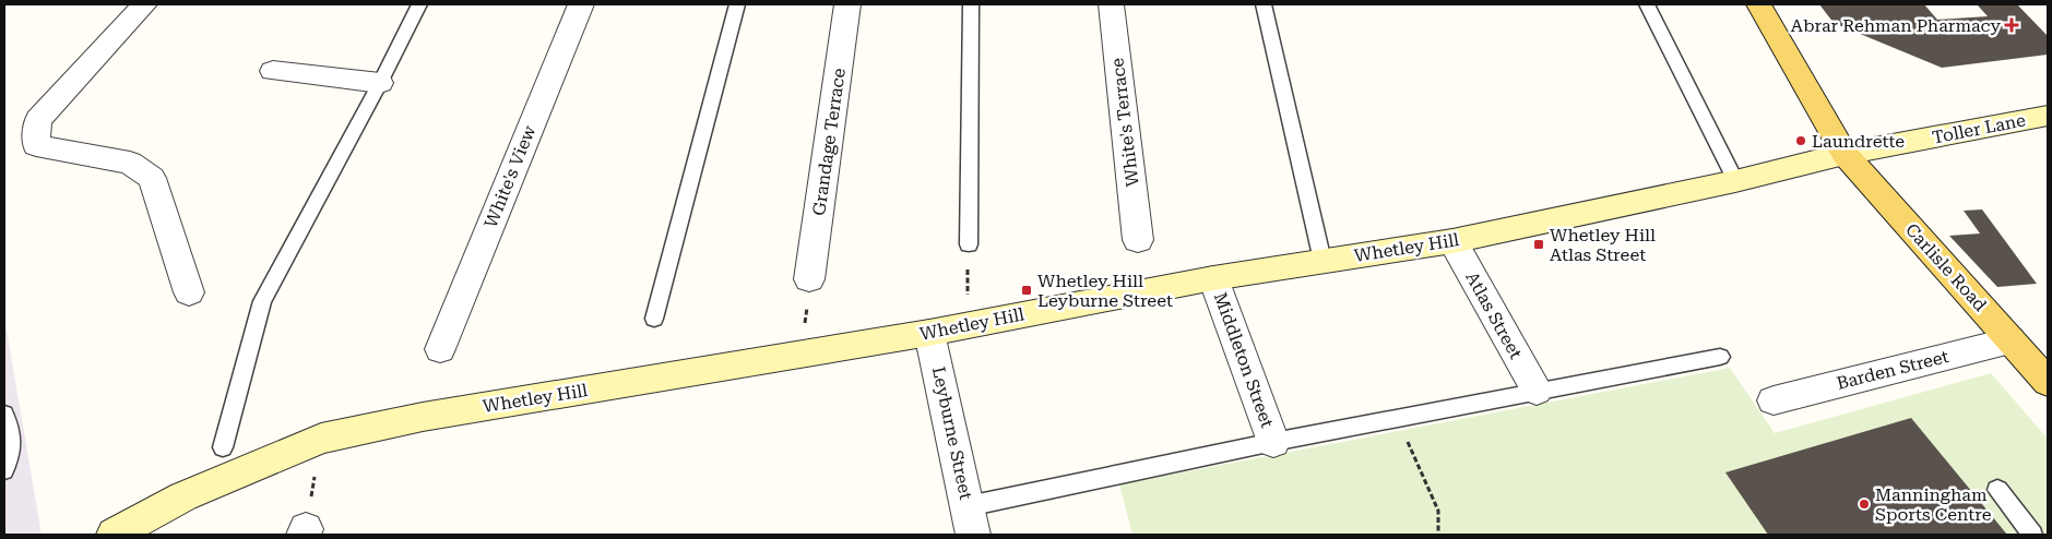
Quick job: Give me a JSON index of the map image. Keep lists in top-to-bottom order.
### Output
{
  "streets": {
    "main road": ["Toller Lane", "Whetley Hill", "Carlisle Road"],
    "street": [
      "White's Terrace",
      "Grandage Terrace",
      "White's View",
      "Atlas Street",
      "Middleton Street",
      "Barden Street",
      "Leyburne Street"
    ]
  },
  "crossings": [
    ["Toller Lane", "Whetley Hill"],
    ["Toller Lane", "Carlisle Road"],
    ["Whetley Hill", "Carlisle Road"],
    ["Whetley Hill", "Atlas Street"],
    ["Whetley Hill", "Middleton Street"],
    ["Whetley Hill", "Leyburne Street"],
    ["Carlisle Road", "Barden Street"]
  ],
  "places": {
    "health": ["Abrar Rehman Pharmacy"],
    "other": ["Laundrette", "Manningham Sports Centre"],
    "transit": ["Whetley Hill Atlas Street", "Whetley Hill Leyburne Street"]
  }
}
